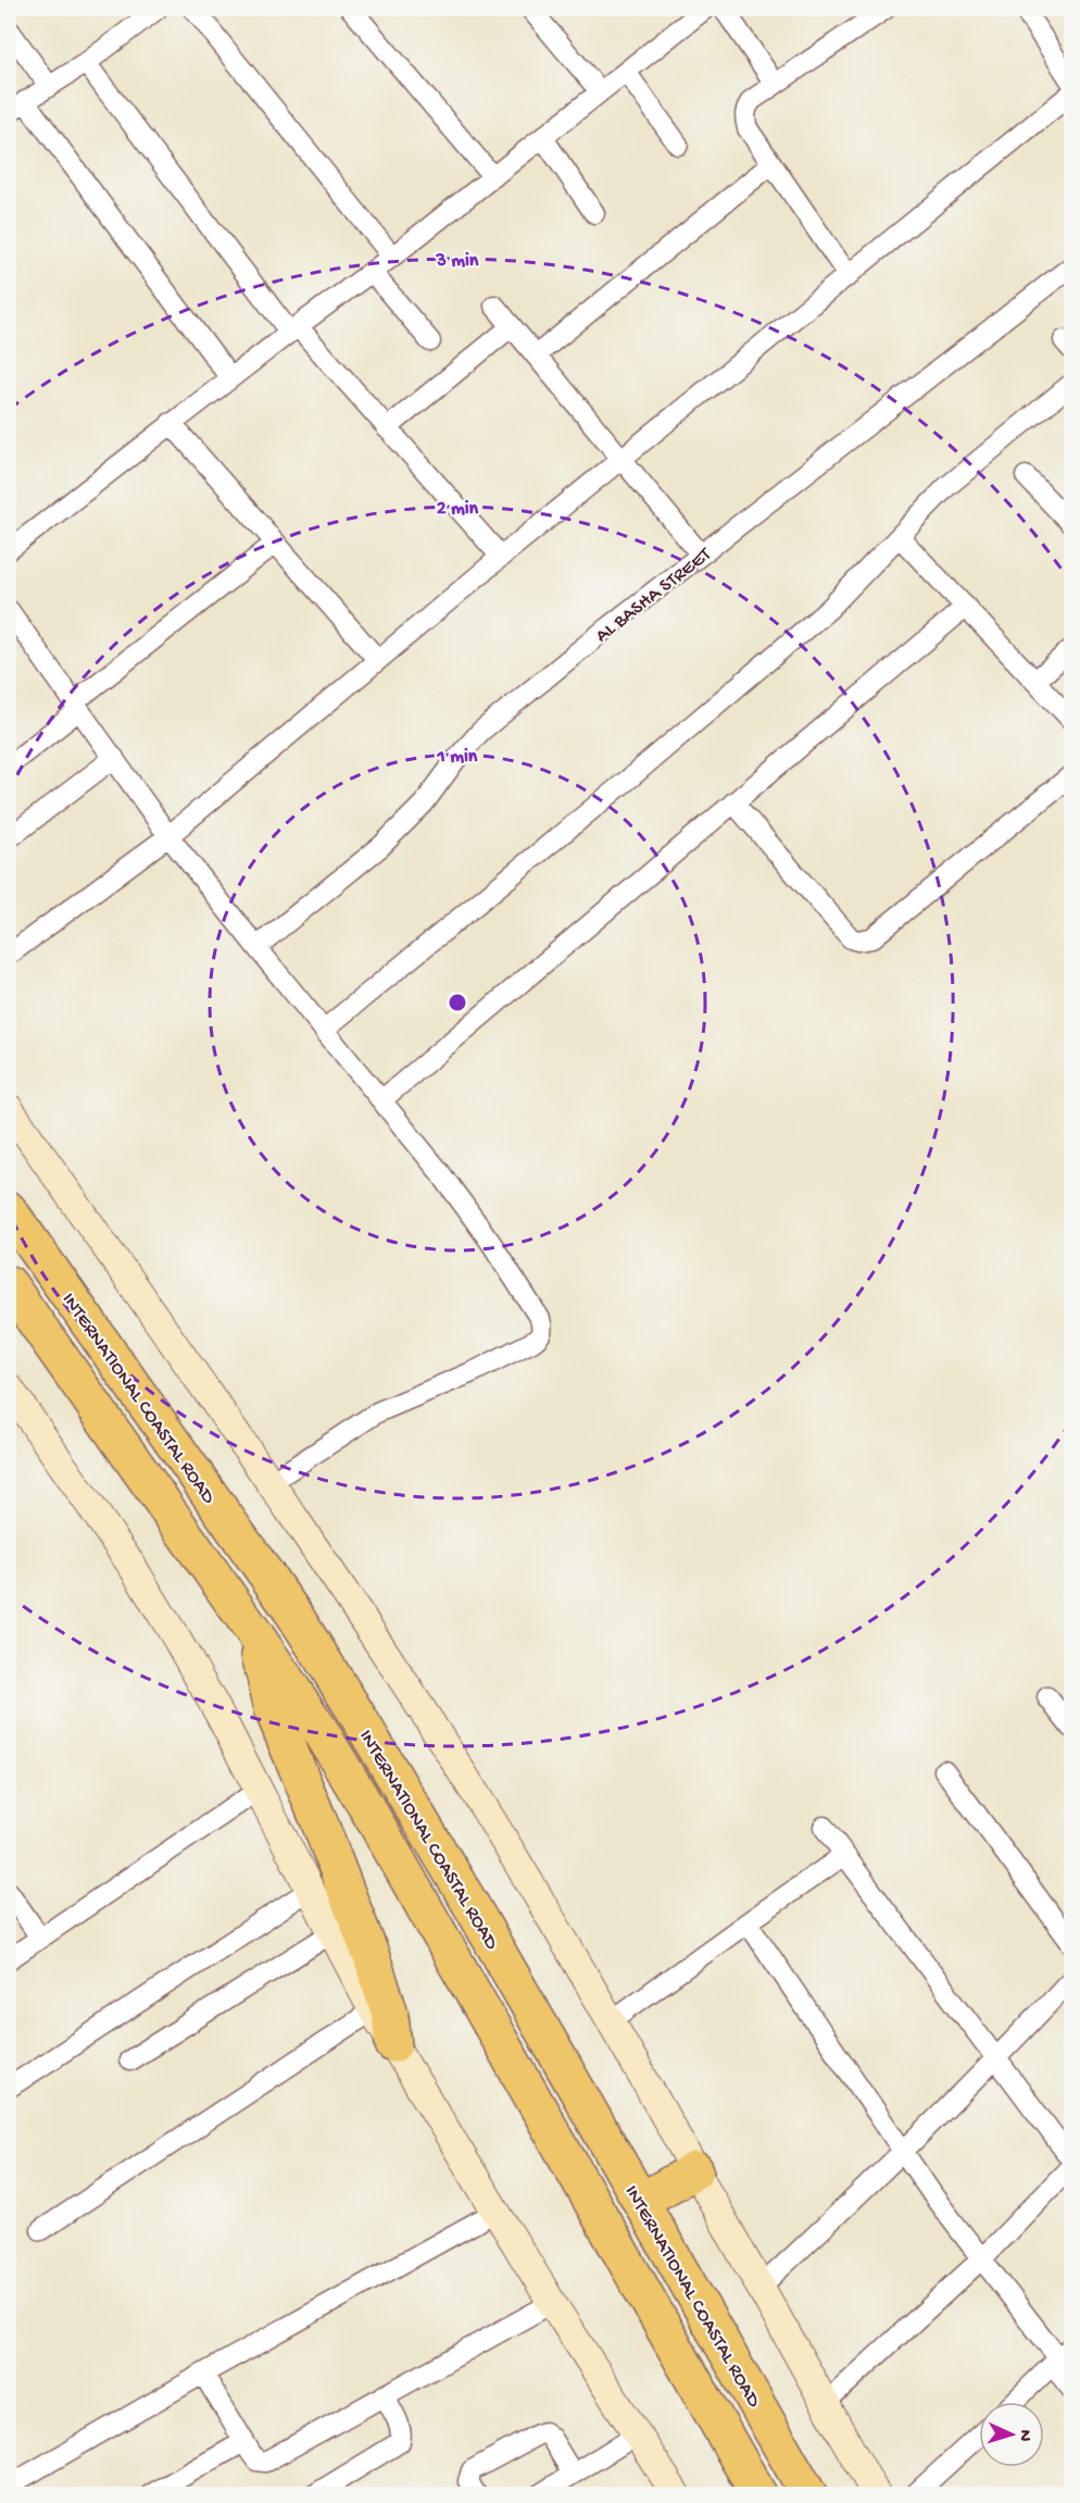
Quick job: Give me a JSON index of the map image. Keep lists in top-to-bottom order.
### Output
{
  "streets": {
    "highway": ["INTERNATIONAL COASTAL ROAD"],
    "street": ["AL BASHA STREET"]
  },
  "north": "right",
  "rings": ["3 min", "2 min", "1 min"]
}
